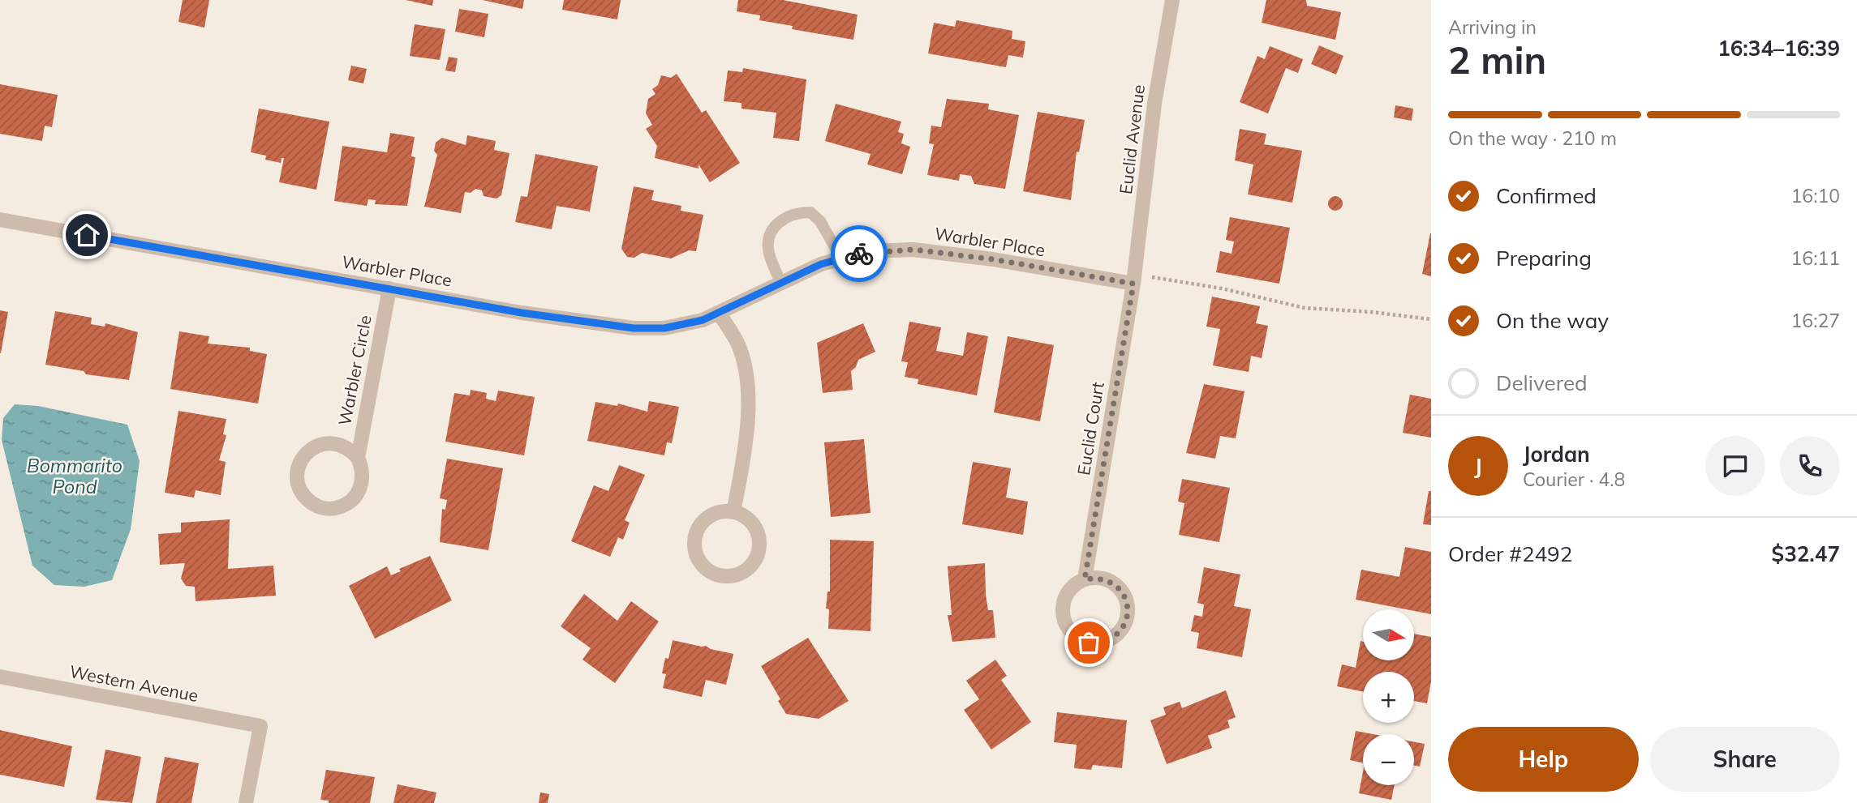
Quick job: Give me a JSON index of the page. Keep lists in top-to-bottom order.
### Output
{
  "streets": {
    "street": [
      "Euclid Avenue",
      "Warbler Place",
      "Warbler Circle",
      "Euclid Court",
      "Western Avenue"
    ]
  },
  "crossings": [
    ["Euclid Avenue", "Warbler Place"],
    ["Euclid Avenue", "Euclid Court"],
    ["Warbler Place", "Warbler Circle"],
    ["Warbler Place", "Euclid Court"]
  ],
  "water": ["Bommarito Pond"],
  "north": "right",
  "page": {
    "heading": ["2 min", "Arriving in", "16:34–16:39"],
    "panel": [
      "Jordan",
      "Courier · 4.8",
      "Order #2492",
      "$32.47"
    ],
    "bar": "On the way · 210 m",
    "list": [
      ["Confirmed", "16:10"],
      ["Preparing", "16:11"],
      ["On the way", "16:27"],
      "Delivered"
    ],
    "round": "J",
    "map_buttons": ["+", "−"],
    "buttons": ["Help", "Share"]
  }
}
